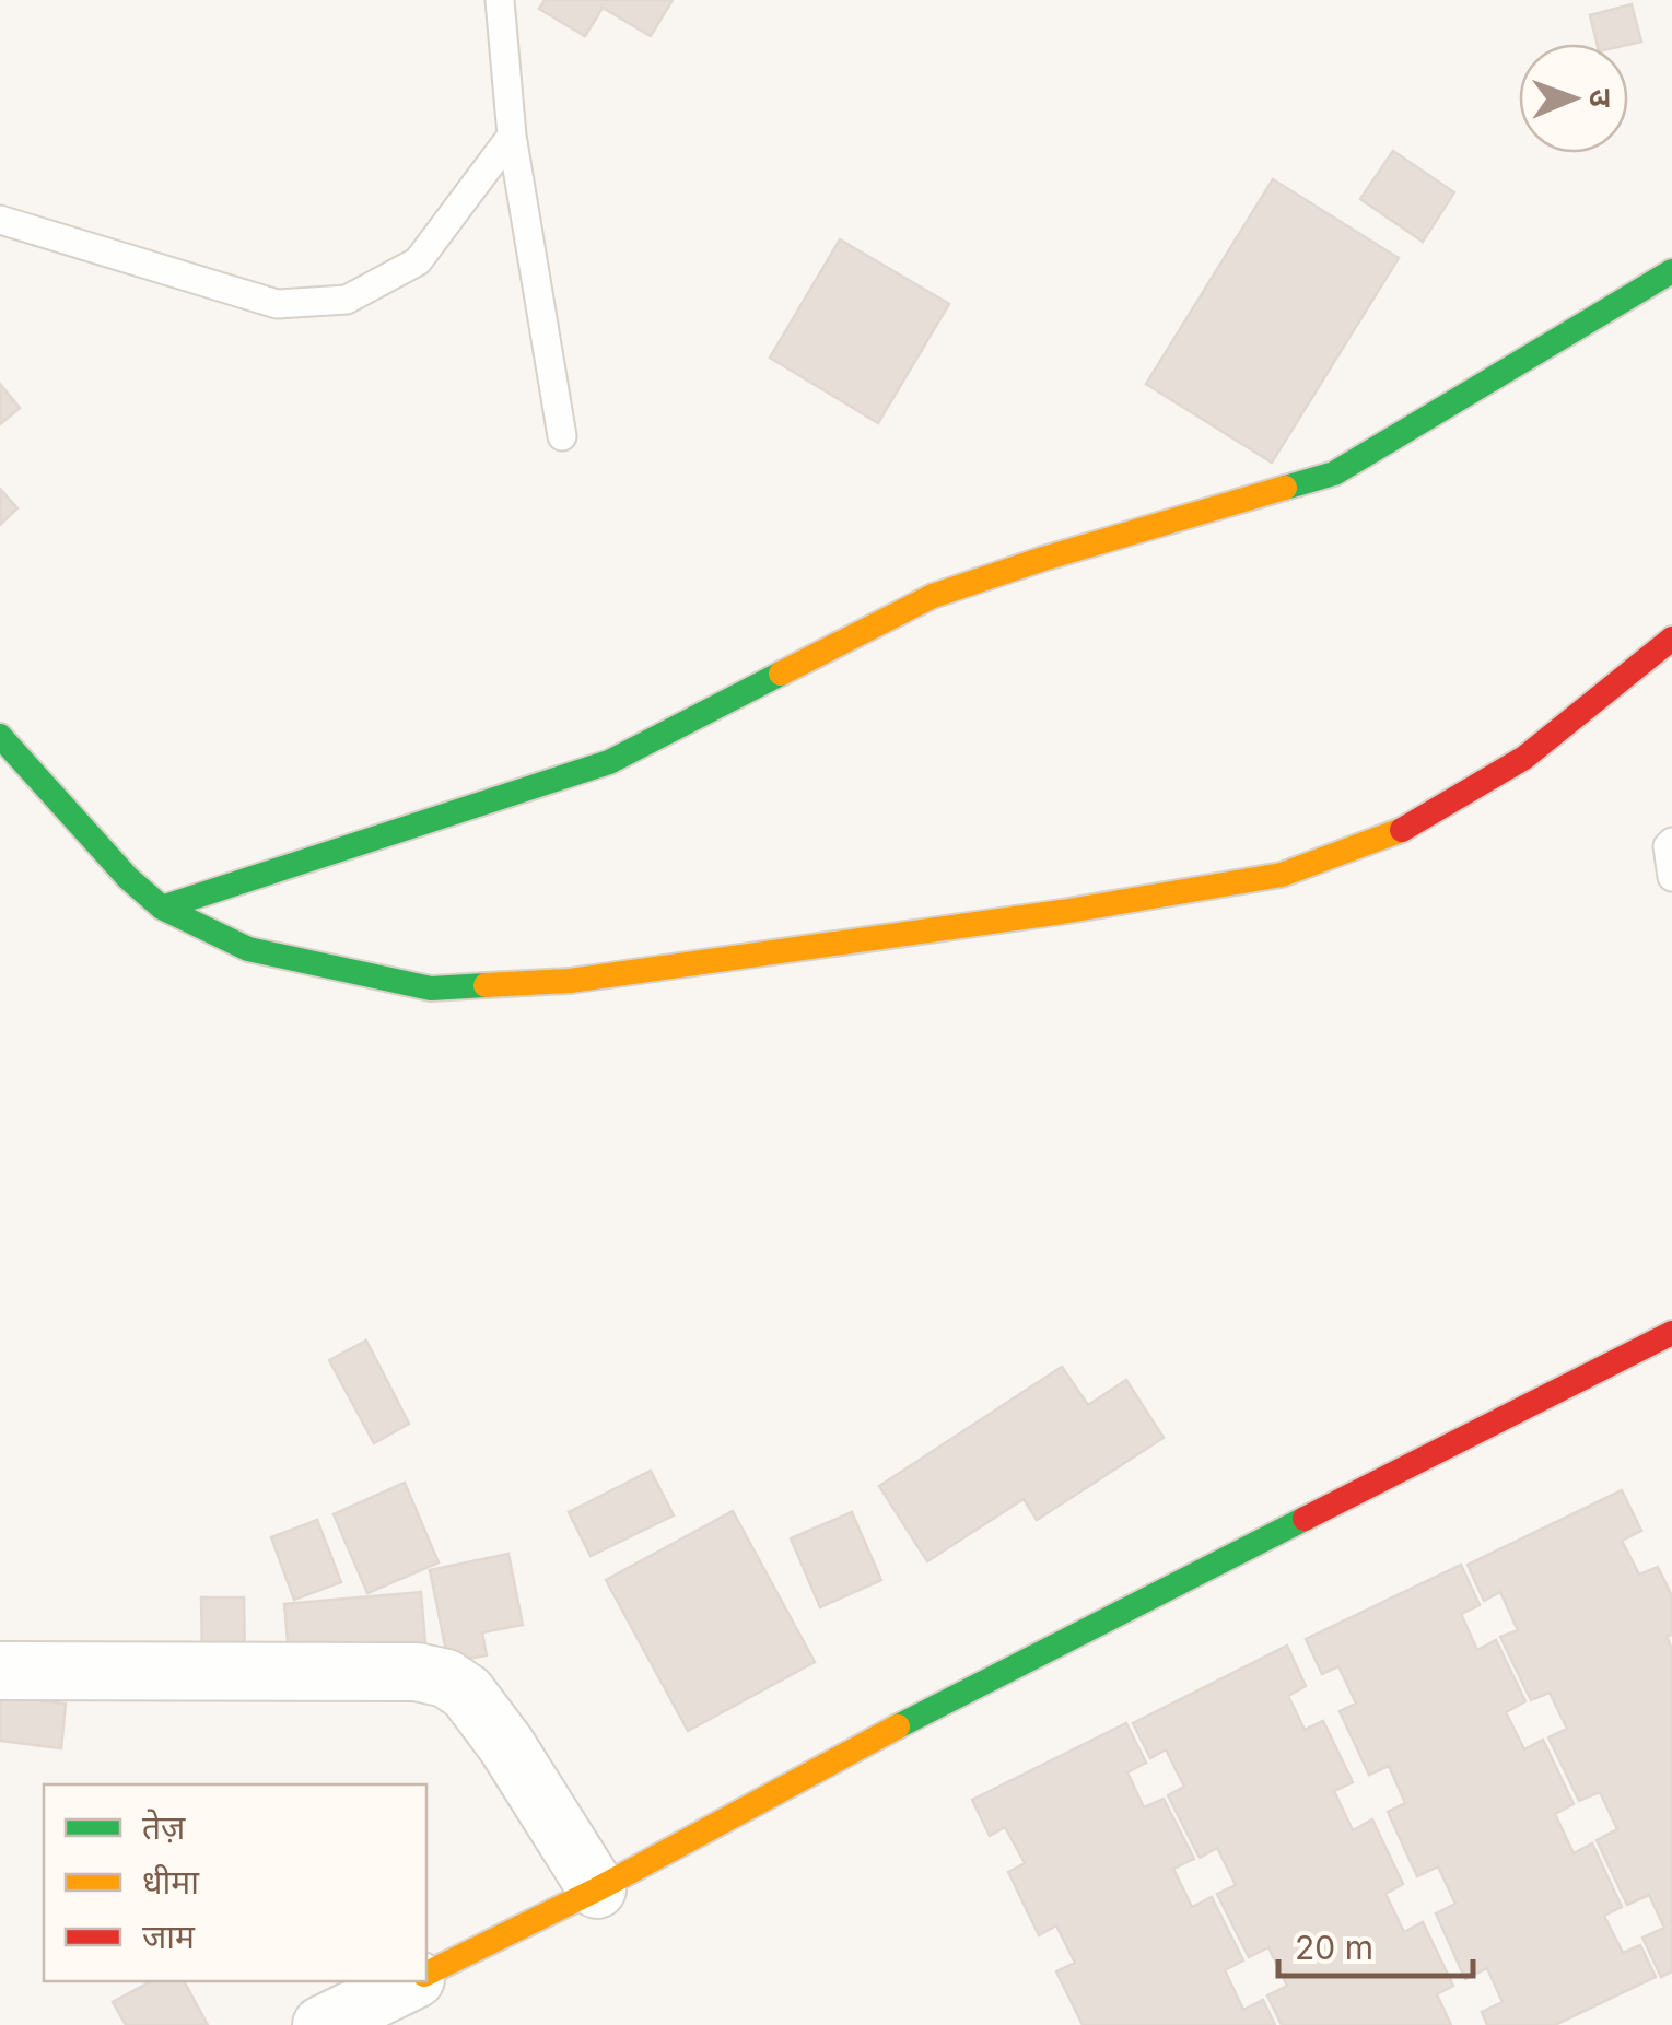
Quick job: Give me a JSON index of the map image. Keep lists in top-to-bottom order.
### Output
{
  "legend": ["तेज़", "धीमा", "जाम"],
  "scale_bar": "20 m",
  "north": "right"
}
